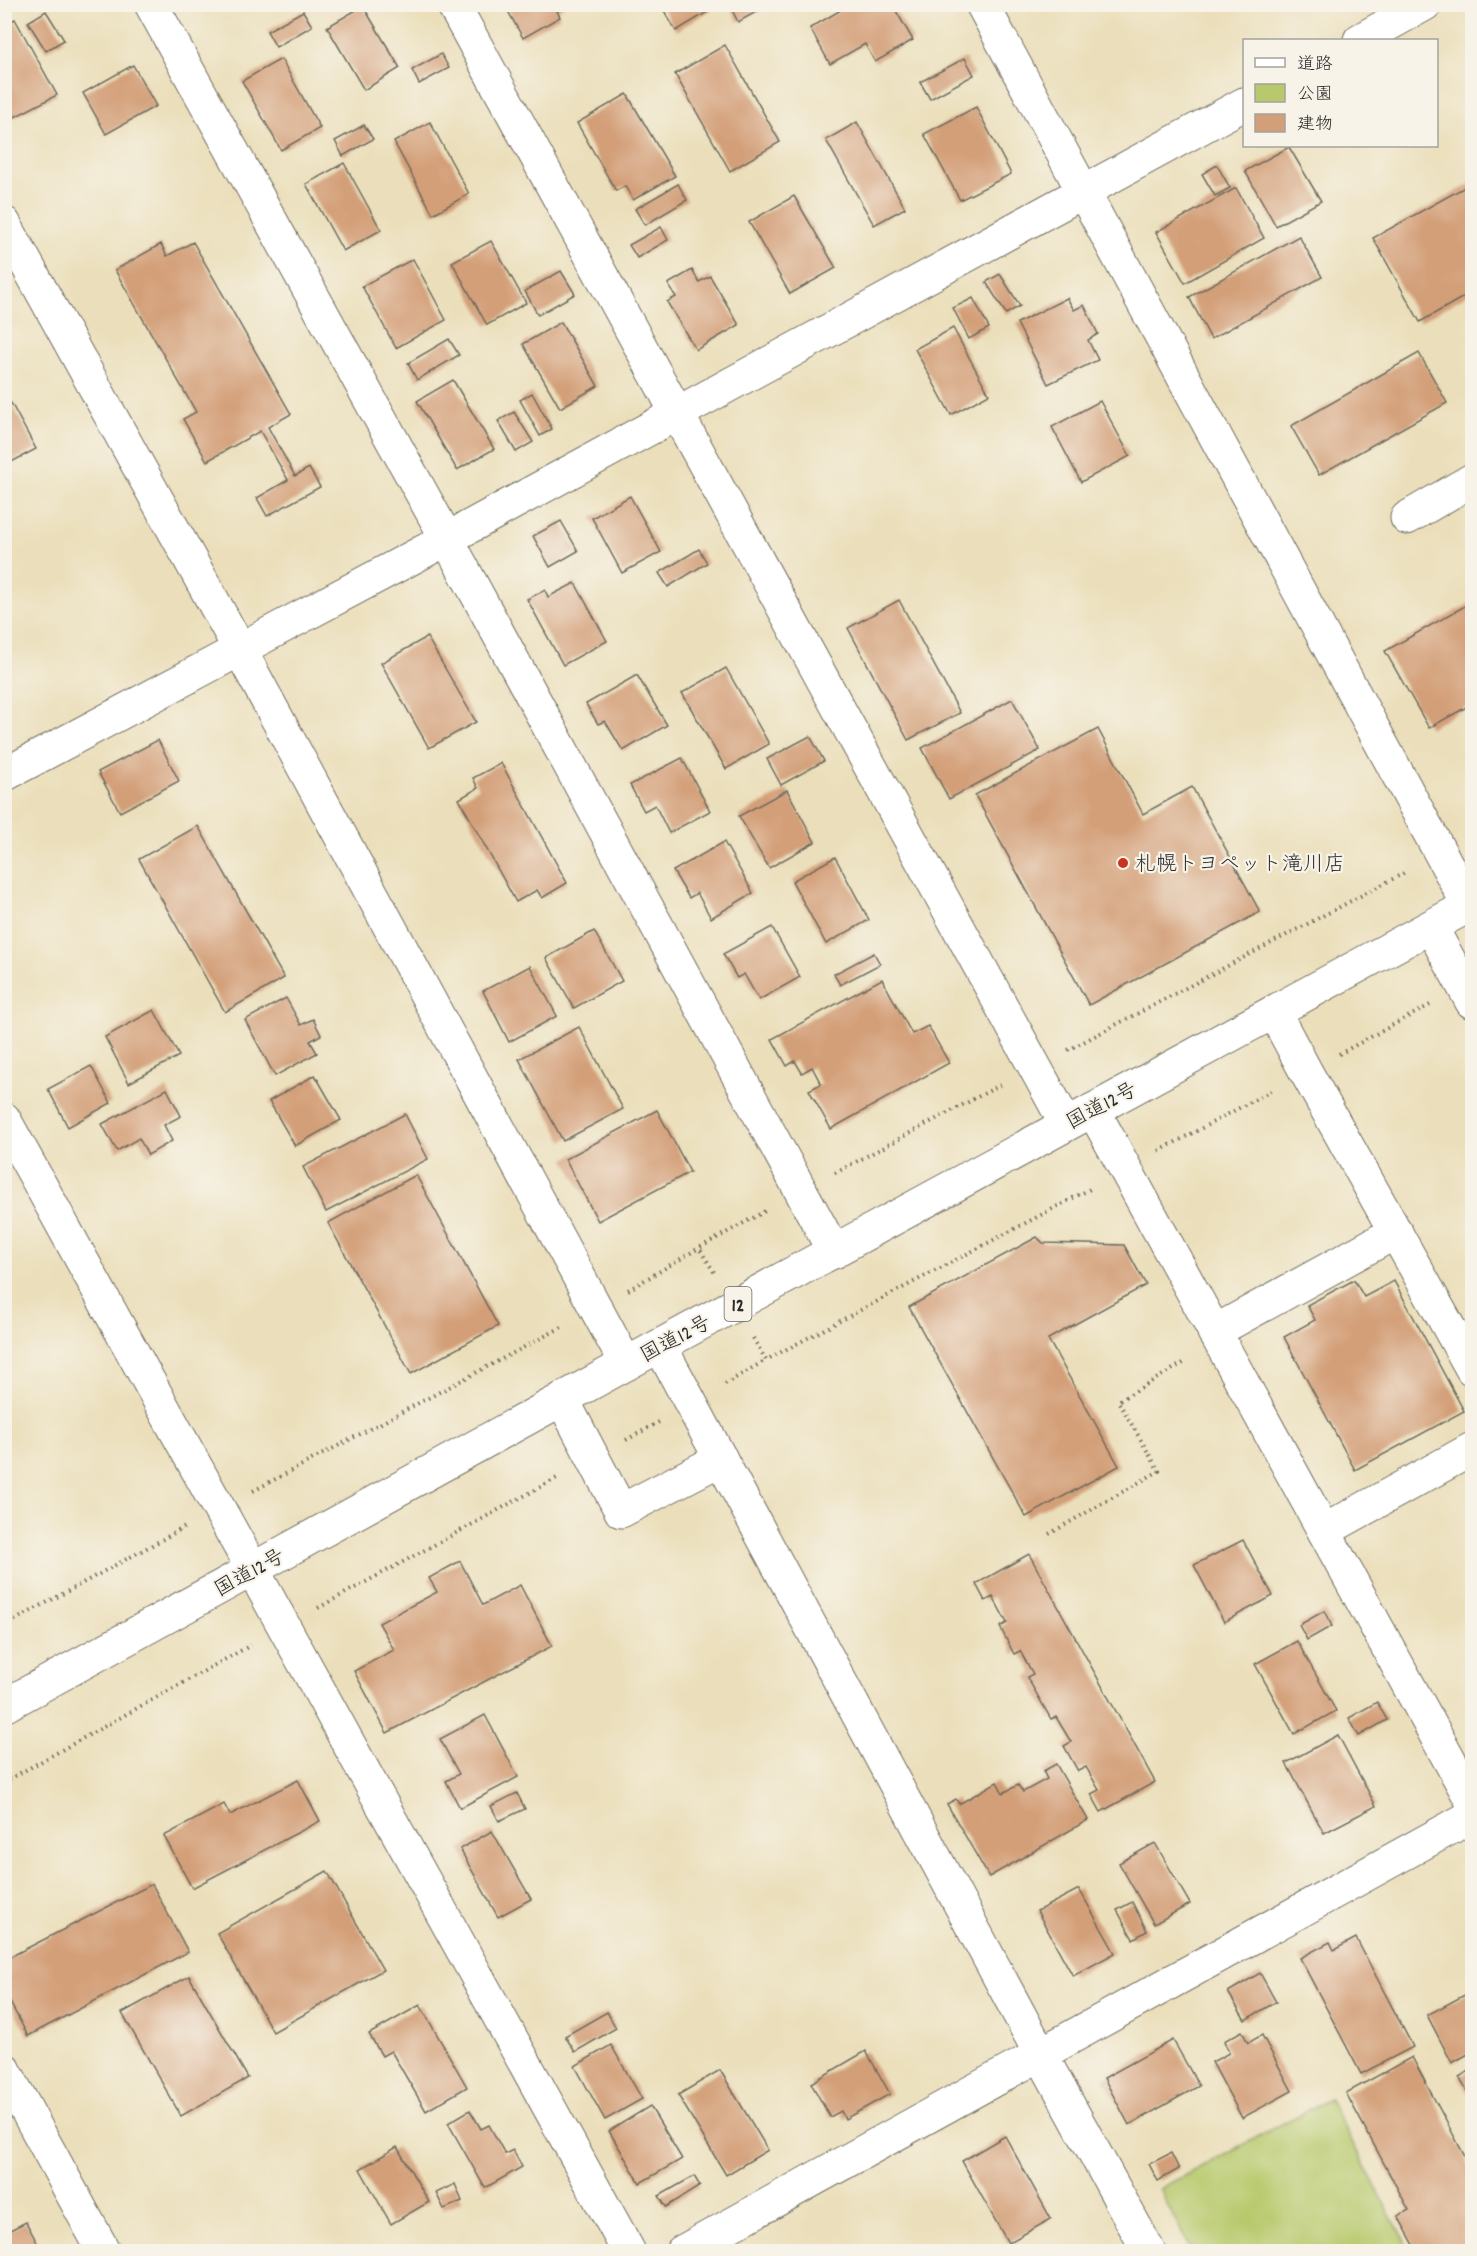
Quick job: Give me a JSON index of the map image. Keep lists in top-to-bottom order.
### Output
{
  "streets": {
    "main road": ["国道12号", "12"]
  },
  "places": ["札幌トヨペット滝川店"],
  "legend": ["道路", "公園", "建物"]
}
